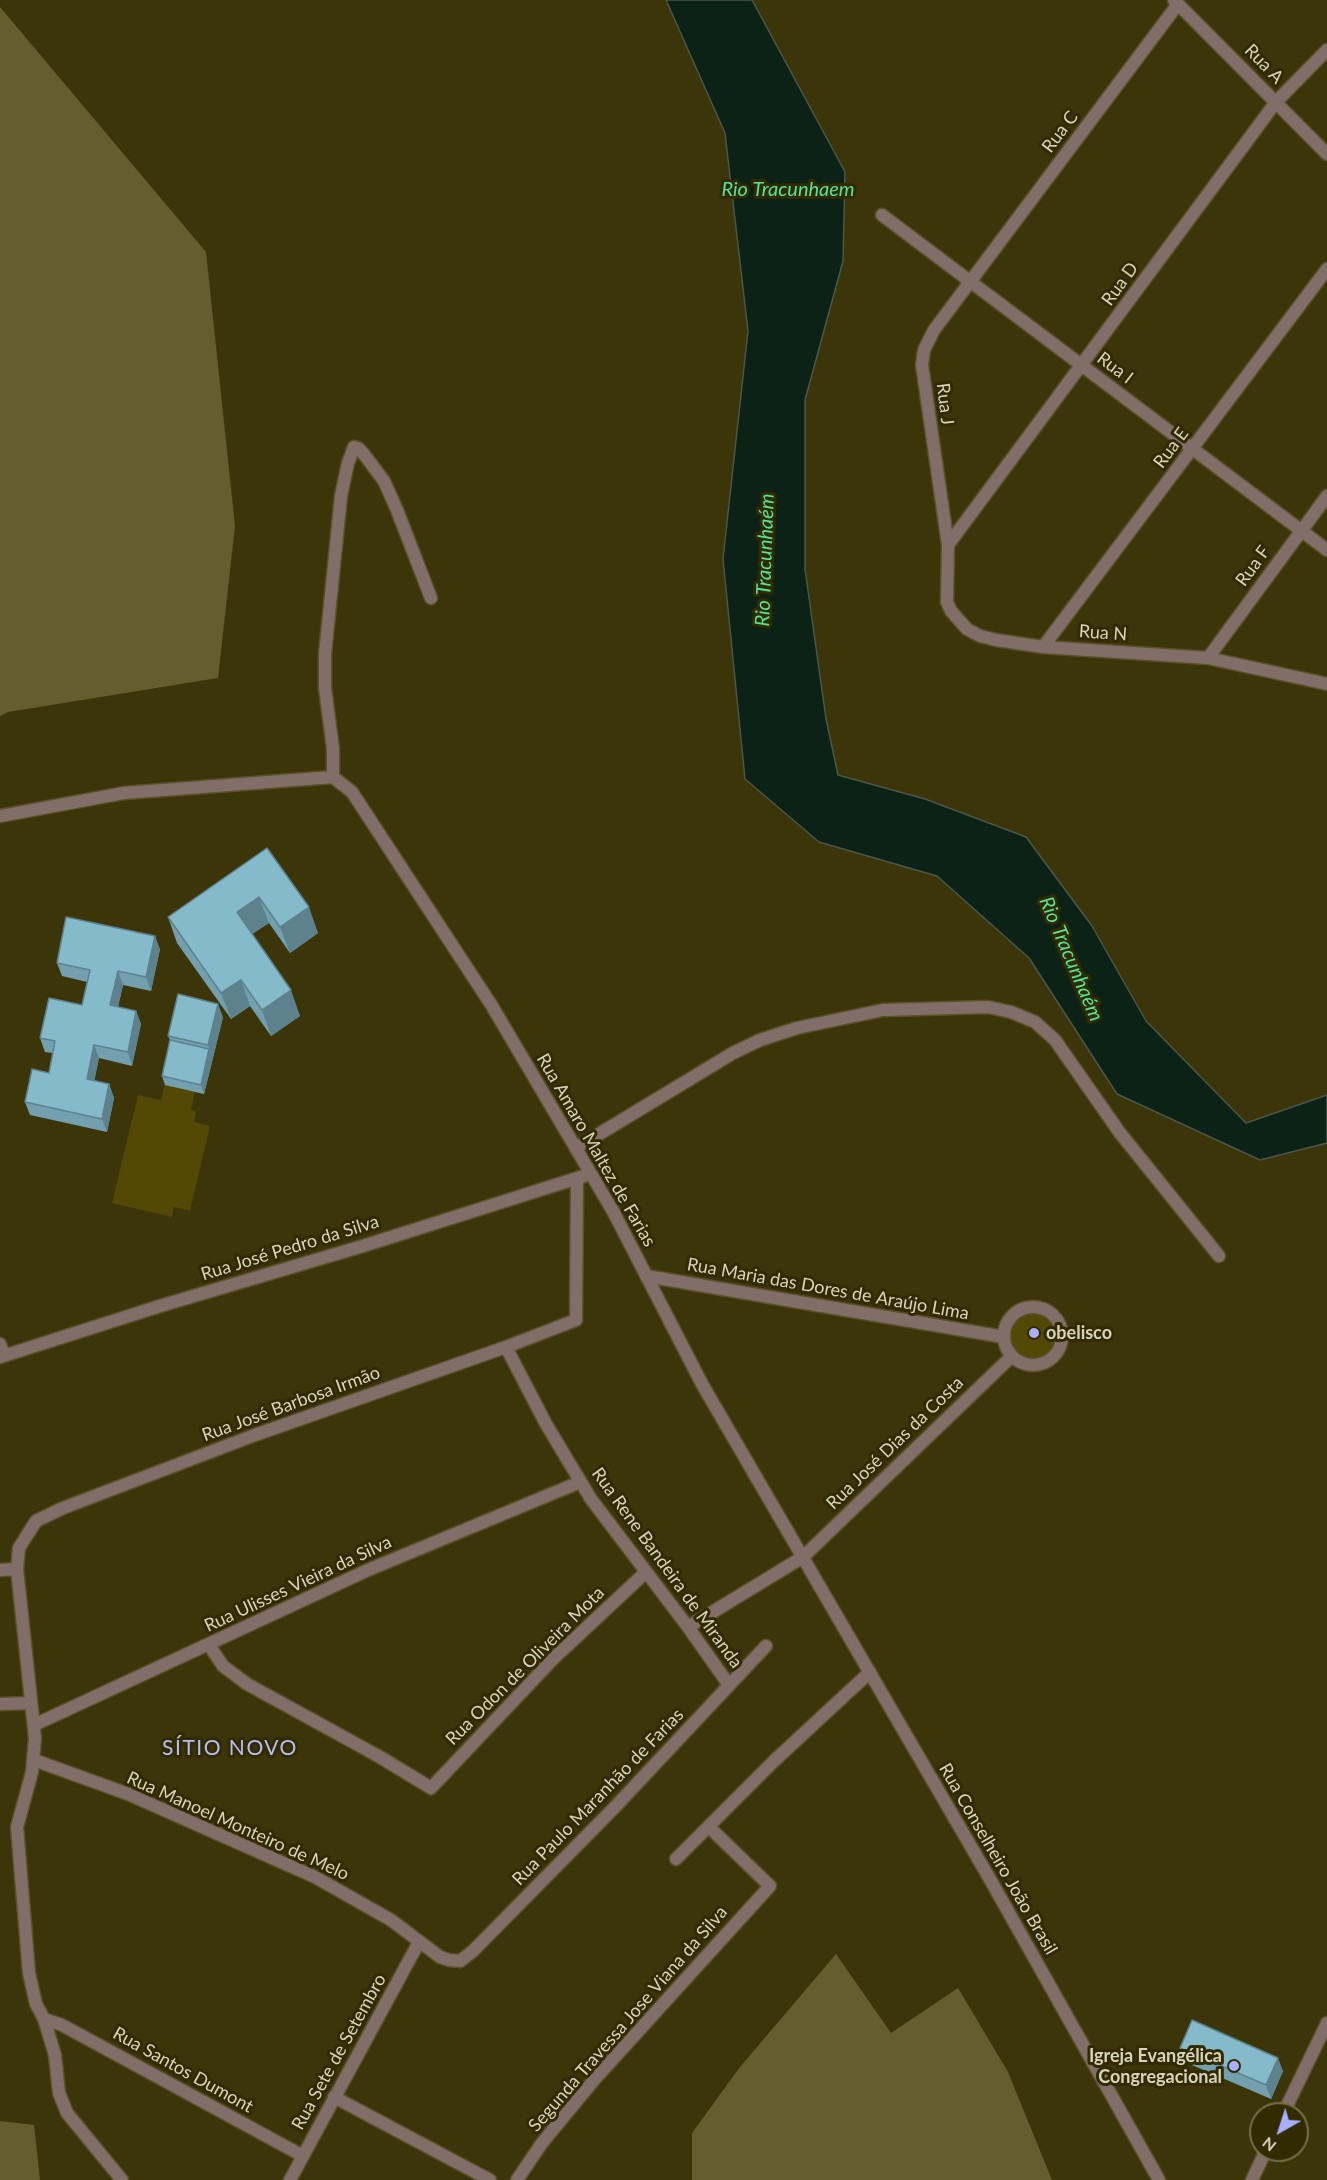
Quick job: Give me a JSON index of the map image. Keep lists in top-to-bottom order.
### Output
{
  "streets": {
    "street": [
      "Rua A",
      "Rua C",
      "Rua D",
      "Rua I",
      "Rua J",
      "Rua E",
      "Rua F",
      "Rua N",
      "Rua Amaro Maltez de Farias",
      "Rua José Pedro da Silva",
      "Rua Maria das Dores de Araújo Lima",
      "Rua José Barbosa Irmão",
      "Rua José Dias da Costa",
      "Rua Rene Bandeira de Miranda",
      "Rua Ulisses Vieira da Silva",
      "Rua Odon de Oliveira Mota",
      "Rua Paulo Maranhão de Farias",
      "Rua Manoel Monteiro de Melo",
      "Rua Conselheiro João Brasil",
      "Segunda Travessa Jose Viana da Silva",
      "Rua Sete de Setembro",
      "Rua Santos Dumont"
    ]
  },
  "crossings": [
    ["Rua A", "Rua C"],
    ["Rua A", "Rua D"],
    ["Rua C", "Rua I"],
    ["Rua C", "Rua J"],
    ["Rua D", "Rua I"],
    ["Rua D", "Rua J"],
    ["Rua D", "Rua N"],
    ["Rua I", "Rua J"],
    ["Rua I", "Rua E"],
    ["Rua I", "Rua F"],
    ["Rua J", "Rua N"],
    ["Rua E", "Rua N"],
    ["Rua F", "Rua N"],
    ["Rua Amaro Maltez de Farias", "Rua José Pedro da Silva"],
    ["Rua Amaro Maltez de Farias", "Rua Maria das Dores de Araújo Lima"],
    ["Rua Amaro Maltez de Farias", "Rua José Dias da Costa"],
    ["Rua Amaro Maltez de Farias", "Rua Conselheiro João Brasil"],
    ["Rua José Pedro da Silva", "Rua José Barbosa Irmão"],
    ["Rua Maria das Dores de Araújo Lima", "Rua José Dias da Costa"],
    ["Rua José Barbosa Irmão", "Rua Rene Bandeira de Miranda"],
    ["Rua José Dias da Costa", "Rua Rene Bandeira de Miranda"],
    ["Rua José Dias da Costa", "Rua Conselheiro João Brasil"],
    ["Rua Rene Bandeira de Miranda", "Rua Ulisses Vieira da Silva"],
    ["Rua Rene Bandeira de Miranda", "Rua Odon de Oliveira Mota"],
    ["Rua Rene Bandeira de Miranda", "Rua Paulo Maranhão de Farias"],
    ["Rua Ulisses Vieira da Silva", "Rua Odon de Oliveira Mota"],
    ["Rua Paulo Maranhão de Farias", "Rua Manoel Monteiro de Melo"],
    ["Rua Manoel Monteiro de Melo", "Rua Sete de Setembro"],
    ["Rua Sete de Setembro", "Rua Santos Dumont"]
  ],
  "districts": ["SÍTIO NOVO"],
  "water": ["Rio Tracunhaem", "Rio Tracunhaém"],
  "places": ["obelisco", "Igreja Evangélica Congregacional"],
  "north": "bottom left"
}
